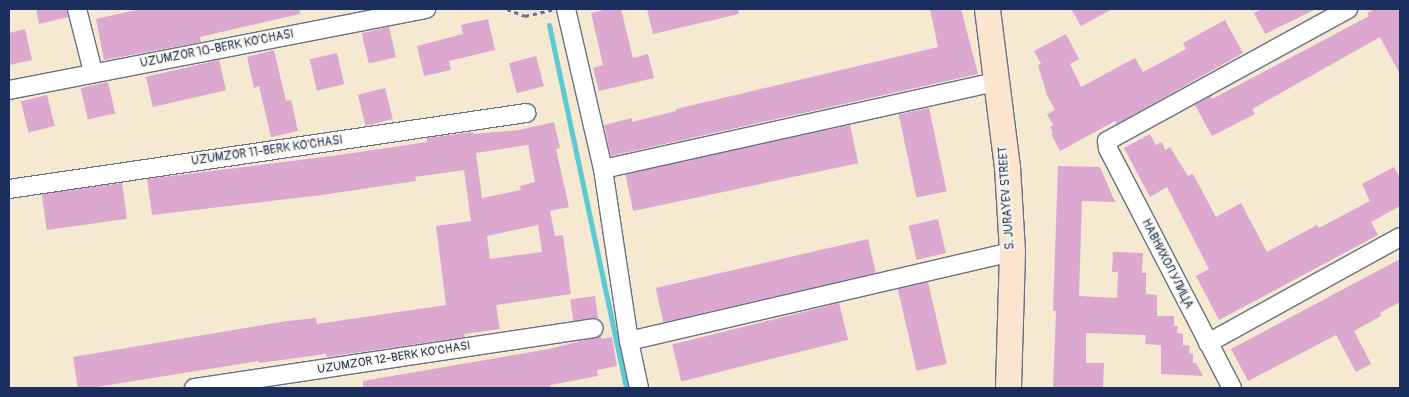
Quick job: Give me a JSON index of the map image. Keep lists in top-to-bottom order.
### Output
{
  "streets": {
    "street": [
      "UZUMZOR 10-BERK KO'CHASI",
      "UZUMZOR 11-BERK KO'CHASI",
      "S. JURAYEV STREET",
      "НАВНИХОЛ УЛИЦА",
      "UZUMZOR 12-BERK KO'CHASI"
    ]
  }
}
